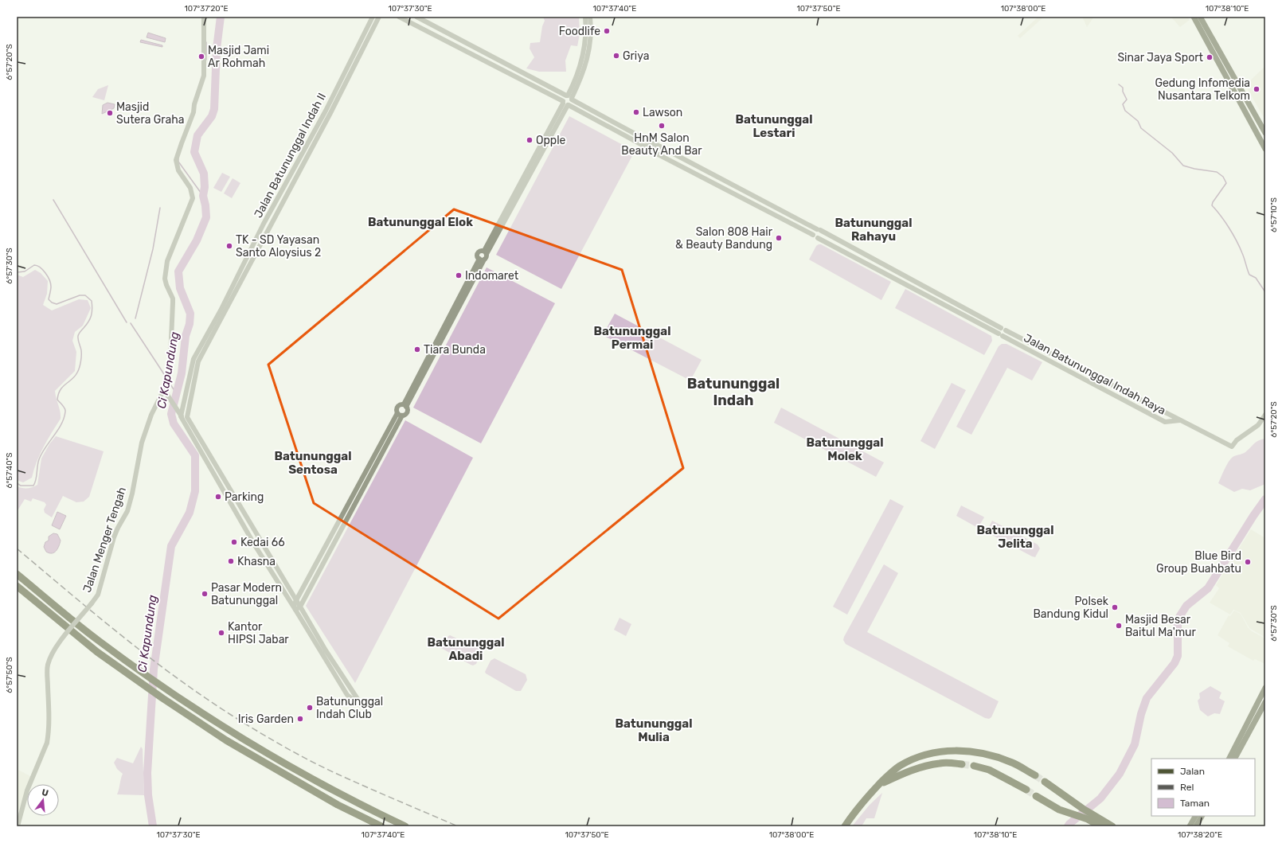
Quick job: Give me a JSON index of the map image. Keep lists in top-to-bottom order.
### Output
{
  "streets": {
    "street": ["Jalan Batununggal Indah II", "Jalan Batununggal Indah Raya", "Jalan Menger Tengah"]
  },
  "districts": [
    "Batununggal Lestari",
    "Batununggal Elok",
    "Batununggal Rahayu",
    "Batununggal Permai",
    "Batununggal Indah",
    "Batununggal Molek",
    "Batununggal Sentosa",
    "Batununggal Jelita",
    "Batununggal Abadi",
    "Batununggal Mulia"
  ],
  "water": ["Ci Kapundung"],
  "places": [
    "Foodlife",
    "Griya",
    "Masjid Jami Ar Rohmah",
    "Sinar Jaya Sport",
    "Gedung Infomedia Nusantara Telkom",
    "Lawson",
    "Masjid Sutera Graha",
    "HnM Salon Beauty And Bar",
    "Opple",
    "Salon 808 Hair & Beauty Bandung",
    "TK - SD Yayasan Santo Aloysius 2",
    "Indomaret",
    "Tiara Bunda",
    "Parking",
    "Kedai 66",
    "Khasna",
    "Blue Bird Group Buahbatu",
    "Pasar Modern Batununggal",
    "Polsek Bandung Kidul",
    "Masjid Besar Baitul Ma'mur",
    "Kantor HIPSI Jabar",
    "Batununggal Indah Club",
    "Iris Garden"
  ],
  "legend": ["Jalan", "Rel", "Taman"],
  "north": "top",
  "coordinates": [
    "107°37'20\"E",
    "107°37'30\"E",
    "107°37'40\"E",
    "107°37'50\"E",
    "107°38'00\"E",
    "107°38'10\"E",
    "6°57'20\"S",
    "6°57'10\"S",
    "6°57'30\"S",
    "6°57'40\"S",
    "6°57'50\"S",
    "107°38'20\"E"
  ]
}
